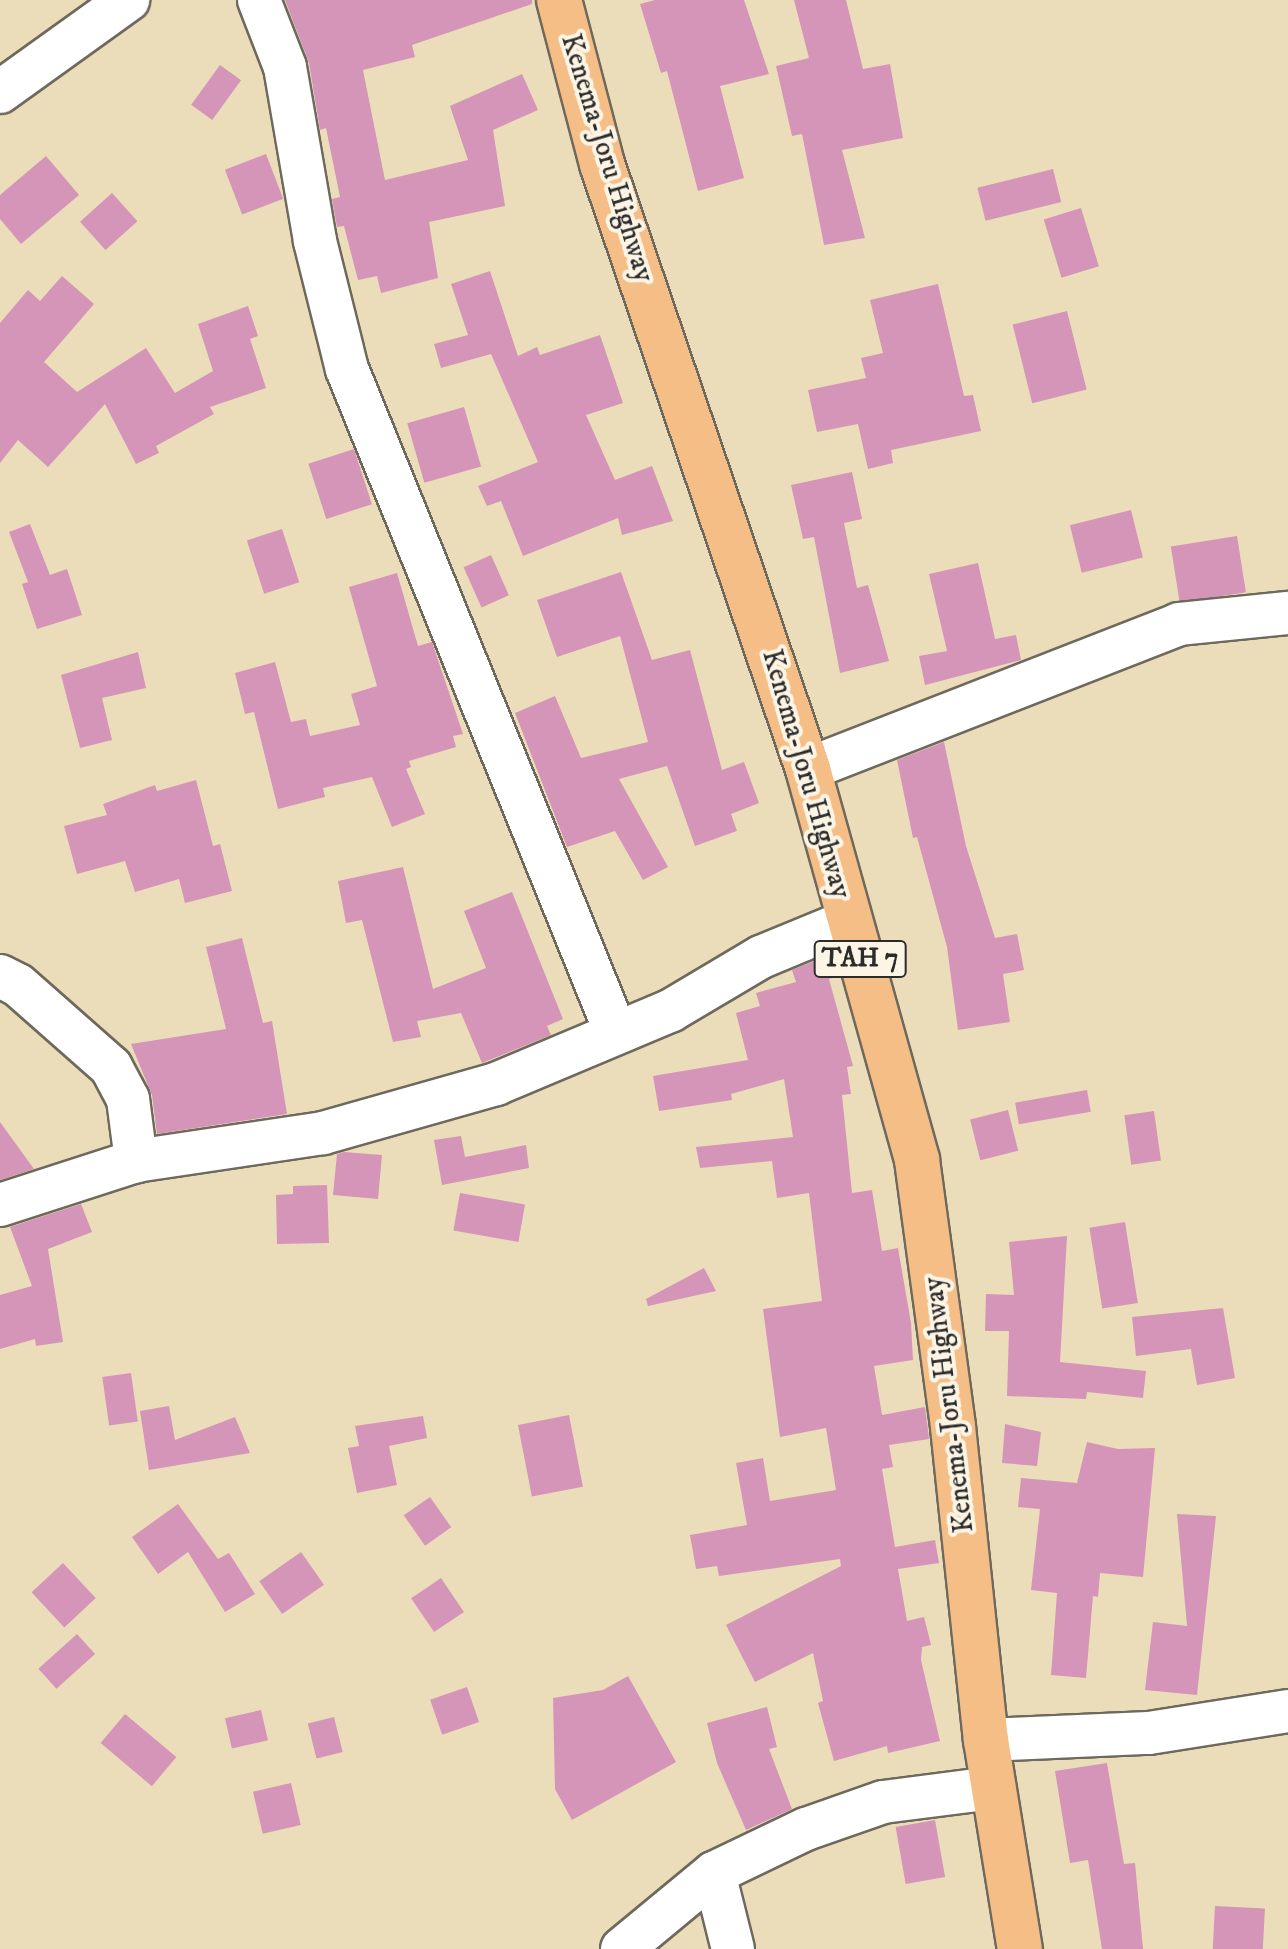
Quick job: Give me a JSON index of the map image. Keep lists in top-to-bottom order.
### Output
{
  "streets": {
    "highway": ["Kenema-Joru Highway", "TAH 7"]
  }
}
